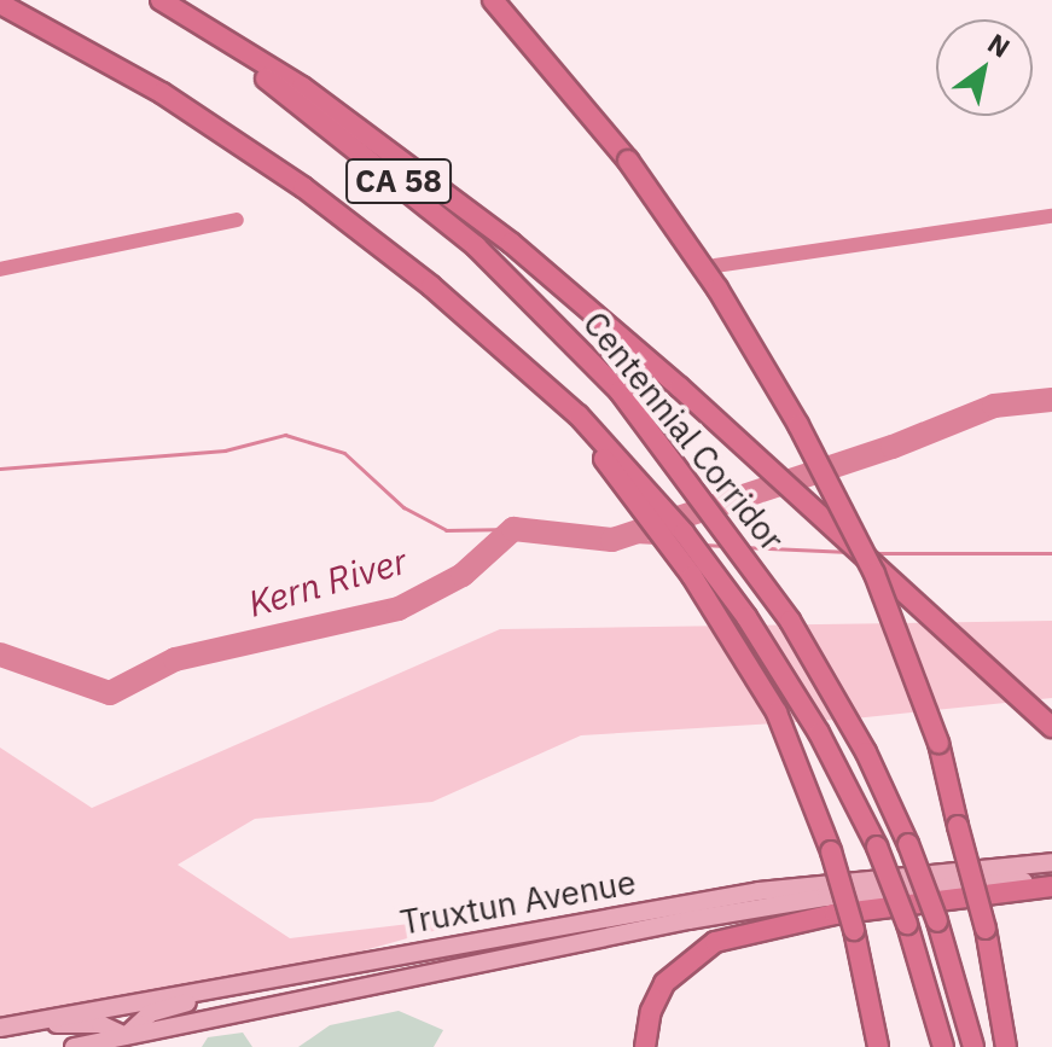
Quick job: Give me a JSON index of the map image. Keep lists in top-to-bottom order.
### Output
{
  "streets": {
    "highway": ["CA 58", "Centennial Corridor"],
    "main road": ["Truxtun Avenue"]
  },
  "water": ["Kern River"],
  "north": "top right"
}
